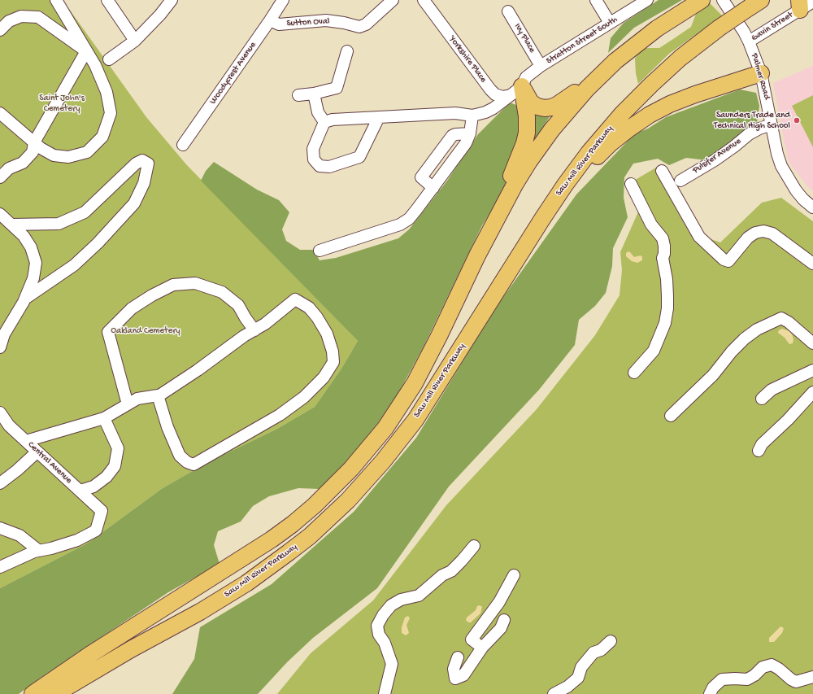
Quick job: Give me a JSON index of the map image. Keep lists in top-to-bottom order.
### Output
{
  "streets": {
    "highway": ["Saw Mill River Parkway"],
    "street": [
      "Sutton Oval",
      "Gavin Street",
      "Ivy Place",
      "Stratton Street South",
      "Yorkshire Place",
      "Woodycrest Avenue",
      "Palmer Road",
      "Pulsifer Avenue",
      "Central Avenue"
    ]
  },
  "crossings": [
    ["Sutton Oval", "Woodycrest Avenue"],
    ["Gavin Street", "Palmer Road"],
    ["Ivy Place", "Stratton Street South"],
    ["Stratton Street South", "Yorkshire Place"],
    ["Palmer Road", "Pulsifer Avenue"]
  ],
  "parks": ["Saint John's Cemetery", "Oakland Cemetery"],
  "places": ["Saunders Trade and Technical High School"]
}
